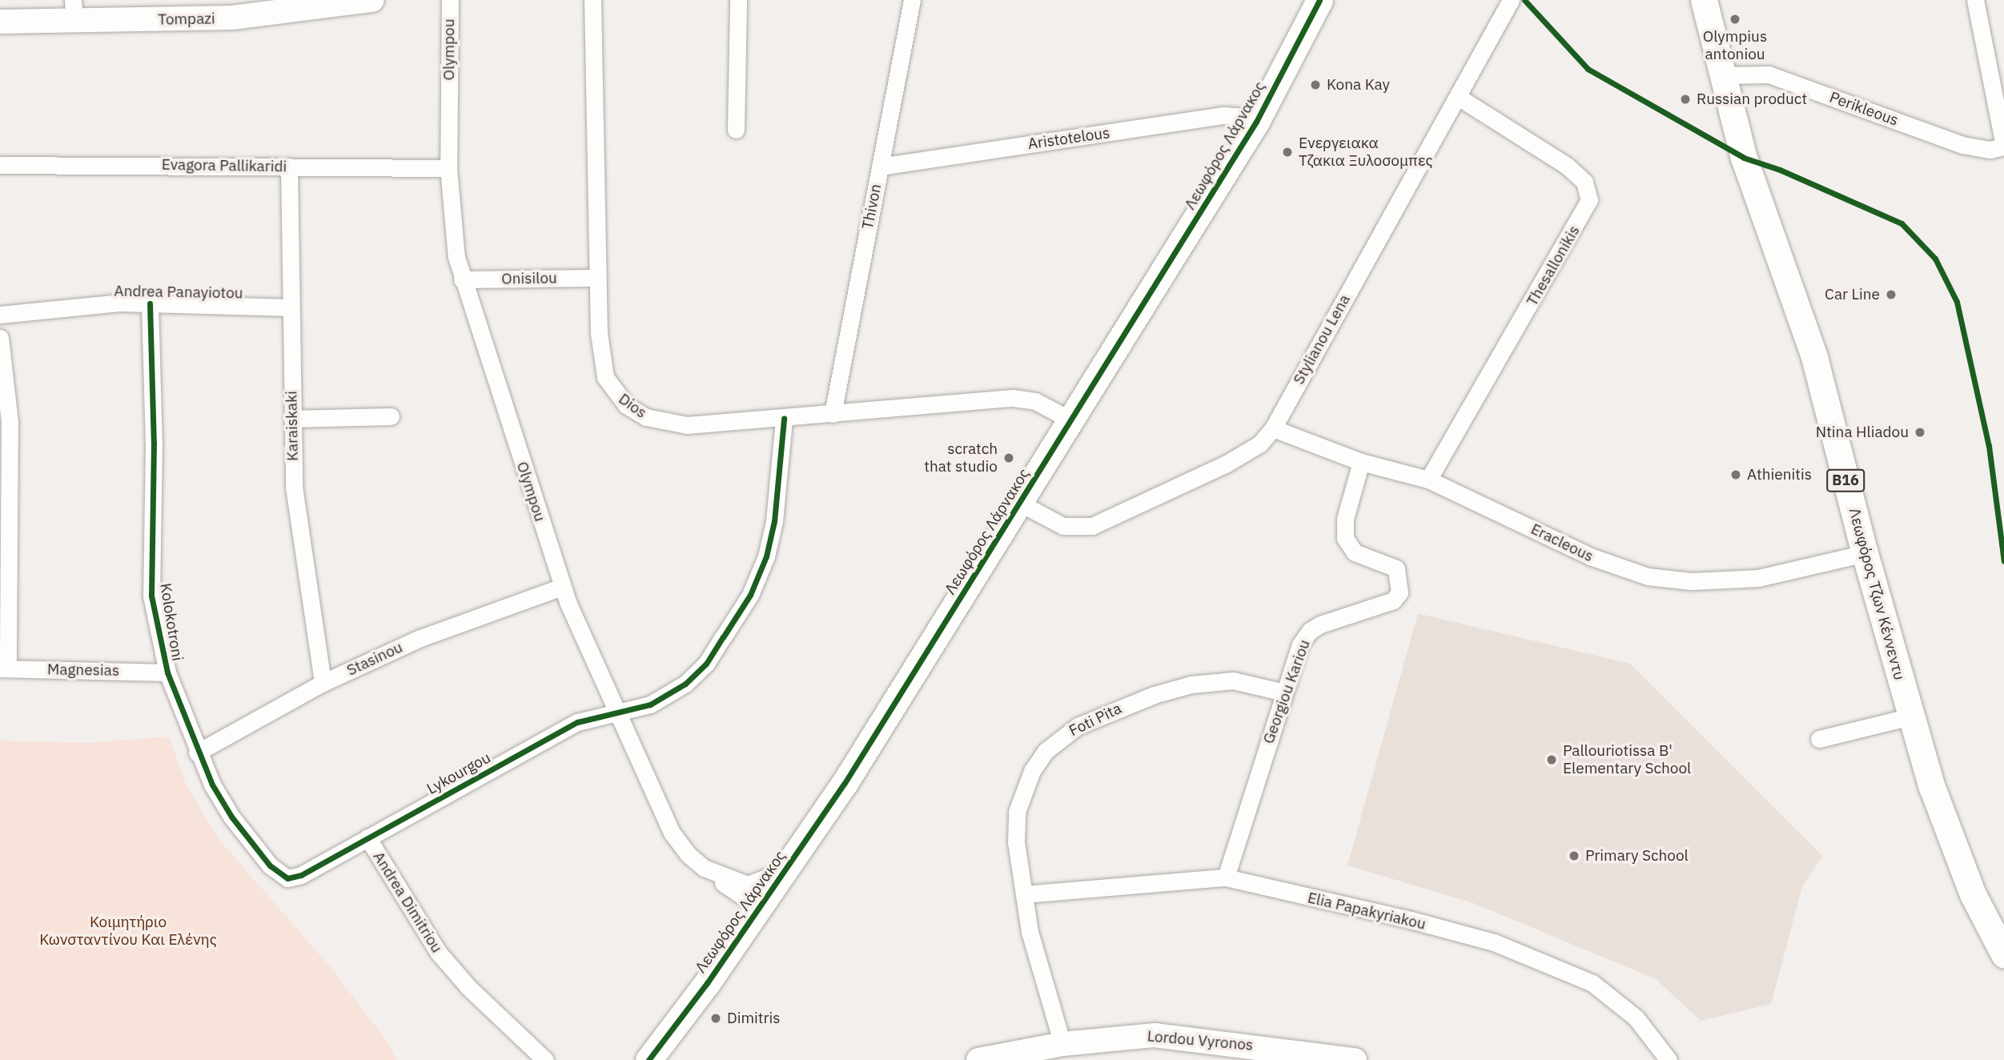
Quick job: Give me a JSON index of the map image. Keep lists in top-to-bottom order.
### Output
{
  "streets": {
    "main road": ["Λεωφόρος Λάρνακος", "B16", "Λεωφόρος Τζων Κέννεντυ"],
    "street": [
      "Tompazi",
      "Olympou",
      "Perikleous",
      "Aristotelous",
      "Evagora Pallikaridi",
      "Thivon",
      "Thesallonikis",
      "Onisilou",
      "Andrea Panayiotou",
      "Stylianou Lena",
      "Dios",
      "Karaiskaki",
      "Eracleous",
      "Kolokotroni",
      "Stasinou",
      "Magnesias",
      "Georgiou Kariou",
      "Foti Pita",
      "Lykourgou",
      "Andrea Dimitriou",
      "Elia Papakyriakou",
      "Lordou Vyronos"
    ]
  },
  "crossings": [
    ["Olympou", "Λεωφόρος Λάρνακος"],
    ["Olympou", "Evagora Pallikaridi"],
    ["Olympou", "Onisilou"],
    ["Olympou", "Stasinou"],
    ["Olympou", "Lykourgou"],
    ["Perikleous", "Λεωφόρος Τζων Κέννεντυ"],
    ["Aristotelous", "Λεωφόρος Λάρνακος"],
    ["Aristotelous", "Thivon"],
    ["Λεωφόρος Λάρνακος", "Stylianou Lena"],
    ["Λεωφόρος Λάρνακος", "Dios"],
    ["Evagora Pallikaridi", "Karaiskaki"],
    ["Thivon", "Dios"],
    ["Thesallonikis", "Stylianou Lena"],
    ["Thesallonikis", "Eracleous"],
    ["Onisilou", "Dios"],
    ["Andrea Panayiotou", "Karaiskaki"],
    ["Andrea Panayiotou", "Kolokotroni"],
    ["Stylianou Lena", "Eracleous"],
    ["Dios", "Lykourgou"],
    ["Karaiskaki", "Stasinou"],
    ["Eracleous", "Λεωφόρος Τζων Κέννεντυ"],
    ["Eracleous", "Georgiou Kariou"],
    ["Kolokotroni", "Stasinou"],
    ["Kolokotroni", "Magnesias"],
    ["Kolokotroni", "Lykourgou"],
    ["Georgiou Kariou", "Foti Pita"],
    ["Georgiou Kariou", "Elia Papakyriakou"],
    ["Foti Pita", "Elia Papakyriakou"],
    ["Foti Pita", "Lordou Vyronos"],
    ["Lykourgou", "Andrea Dimitriou"]
  ],
  "parks": ["Κοιμητήριο Κωνσταντίνου Και Ελένης"],
  "places": [
    "Olympius antoniou",
    "Kona Kay",
    "Russian product",
    "Ενεργειακα Τζακια Ξυλοσομπες",
    "Car Line",
    "Ntina Hliadou",
    "scratch that studio",
    "Athienitis",
    "Pallouriotissa B' Elementary School",
    "Primary School",
    "Dimitris"
  ]
}
